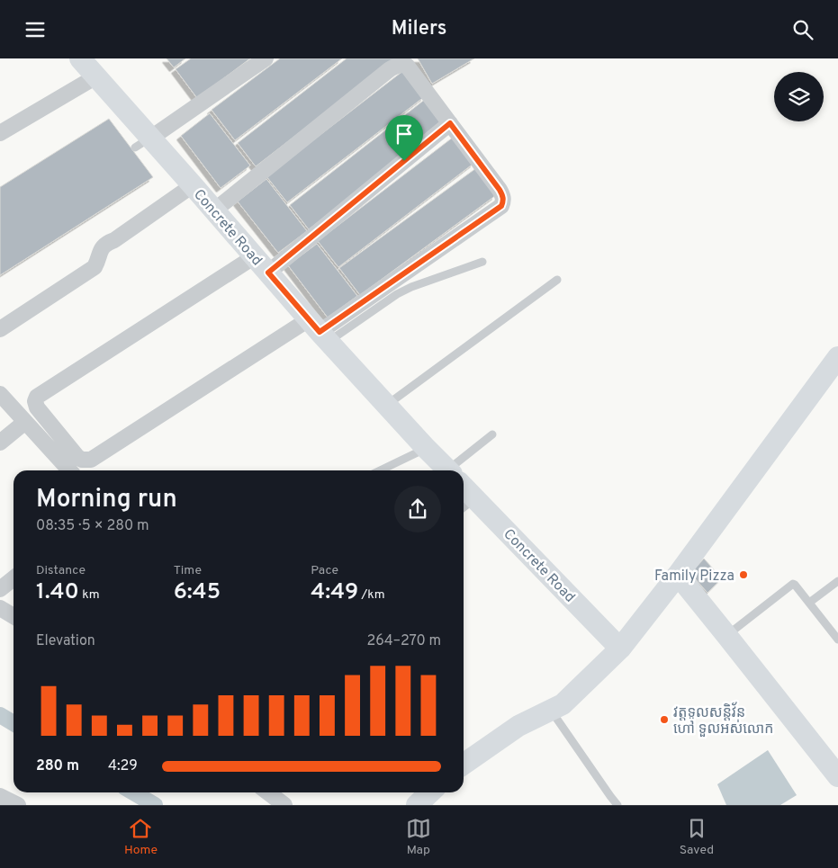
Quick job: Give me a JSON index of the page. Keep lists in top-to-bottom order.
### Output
{
  "streets": {
    "street": ["Concrete Road"]
  },
  "places": ["Family Pizza", "វត្តទូលសន្តិវ័ន ហៅ ទួលអស់លោក"],
  "page": {
    "header": "Milers",
    "heading": ["Morning run", "08:35 · 5 × 280 m"],
    "stats": [
      ["Distance", "1.40 km"],
      ["Time", "6:45"],
      ["Pace", "4:49 /km"]
    ],
    "chart": ["Elevation", "264–270 m"],
    "list": [
      {
        "name": "280 m",
        "note": "4:29"
      }
    ],
    "tabs": ["Home", "Map", "Saved"]
  }
}
